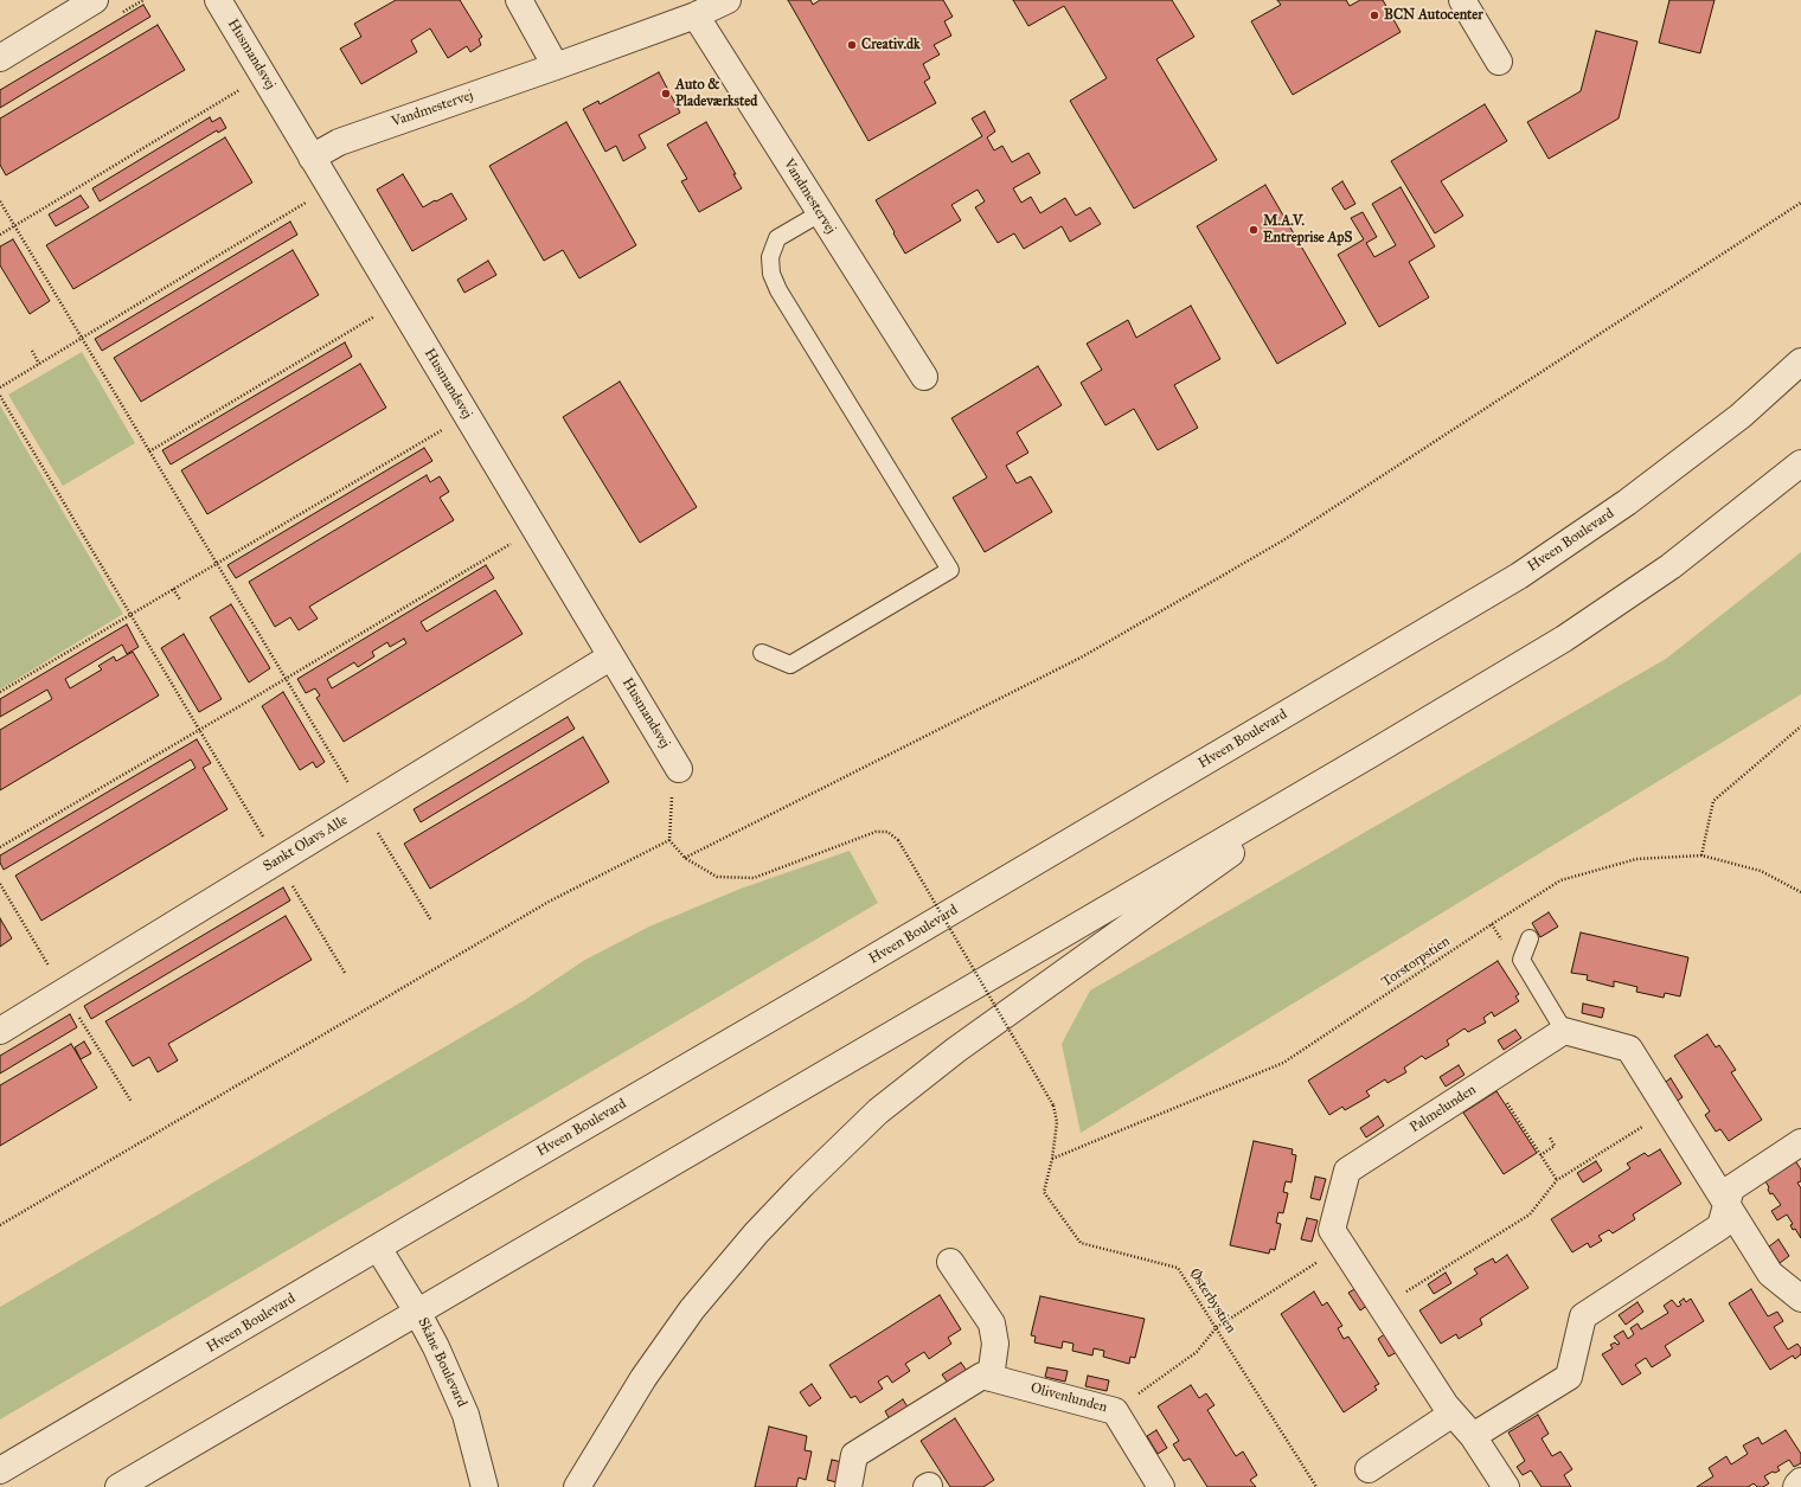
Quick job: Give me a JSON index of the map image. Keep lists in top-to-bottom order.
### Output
{
  "streets": {
    "street": [
      "Husmandsvej",
      "Vandmestervej",
      "Hveen Boulevard",
      "Sankt Olavs Alle",
      "Palmelunden",
      "Skåne Boulevard",
      "Olivenlunden"
    ],
    "path": ["Torstorpstien", "Østerbystien"]
  },
  "crossings": [
    ["Husmandsvej", "Vandmestervej"],
    ["Husmandsvej", "Sankt Olavs Alle"],
    ["Hveen Boulevard", "Skåne Boulevard"],
    ["Torstorpstien", "Østerbystien"]
  ],
  "places": [
    "BCN Autocenter",
    "Creativ.dk",
    "Auto & Pladeværksted",
    "M.A.V. Entreprise ApS"
  ]
}
